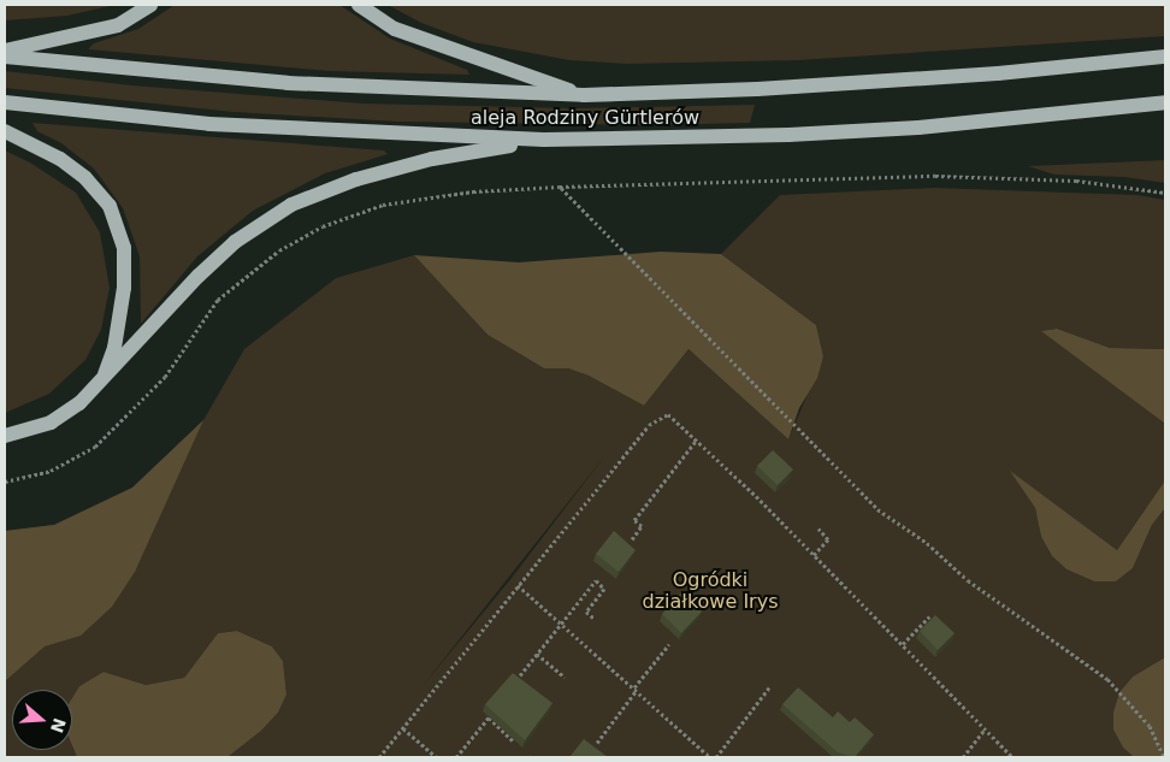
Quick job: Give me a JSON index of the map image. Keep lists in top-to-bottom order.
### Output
{
  "streets": {
    "main road": ["aleja Rodziny Gürtlerów"]
  },
  "parks": ["Ogródki działkowe Irys"],
  "north": "right"
}
